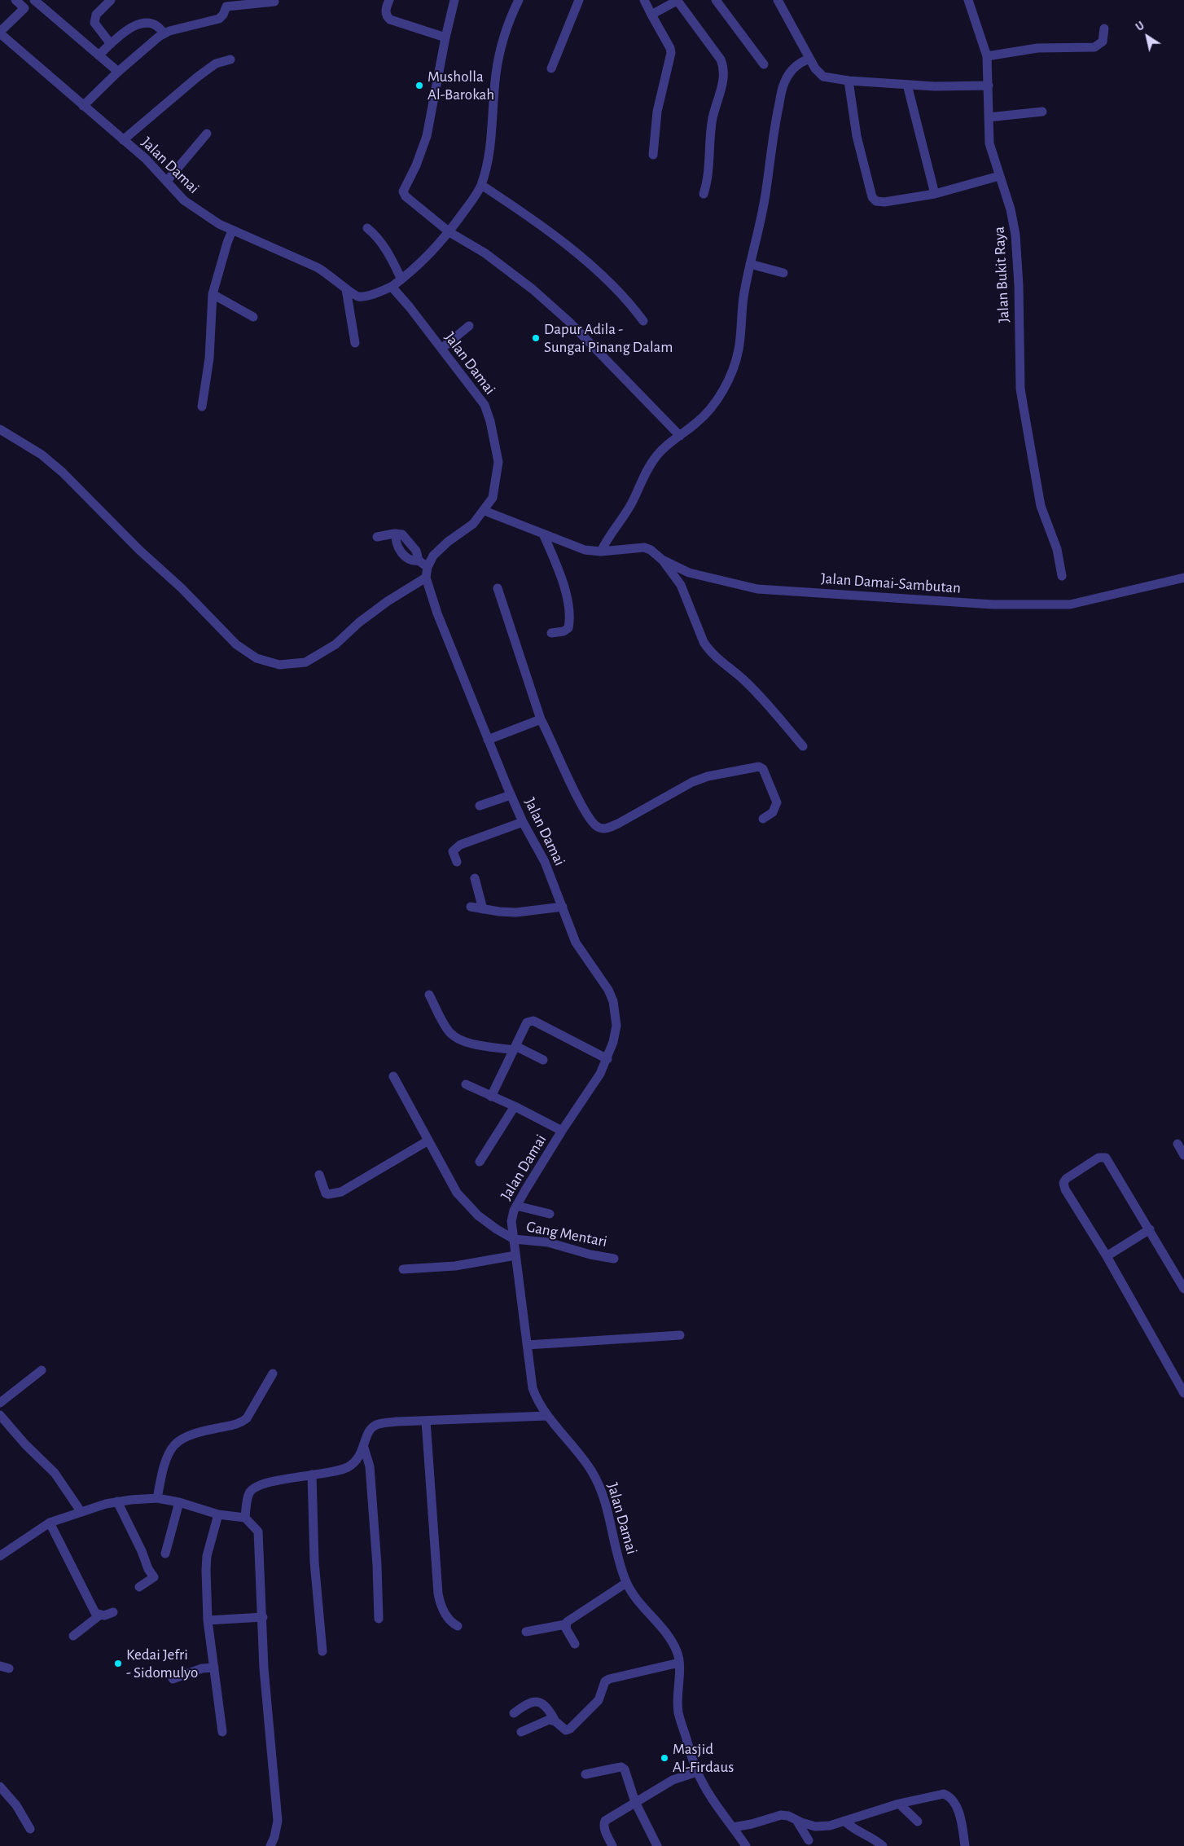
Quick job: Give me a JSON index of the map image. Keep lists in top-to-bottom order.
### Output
{
  "streets": {
    "street": [
      "Jalan Damai",
      "Jalan Bukit Raya",
      "Jalan Damai-Sambutan",
      "Gang Mentari"
    ]
  },
  "crossings": [
    ["Jalan Damai", "Jalan Damai-Sambutan"],
    ["Jalan Damai", "Gang Mentari"]
  ],
  "places": [
    "Musholla Al-Barokah",
    "Dapur Adila - Sungai Pinang Dalam",
    "Kedai Jefri - Sidomulyo",
    "Masjid Al-Firdaus"
  ],
  "north": "top left"
}
